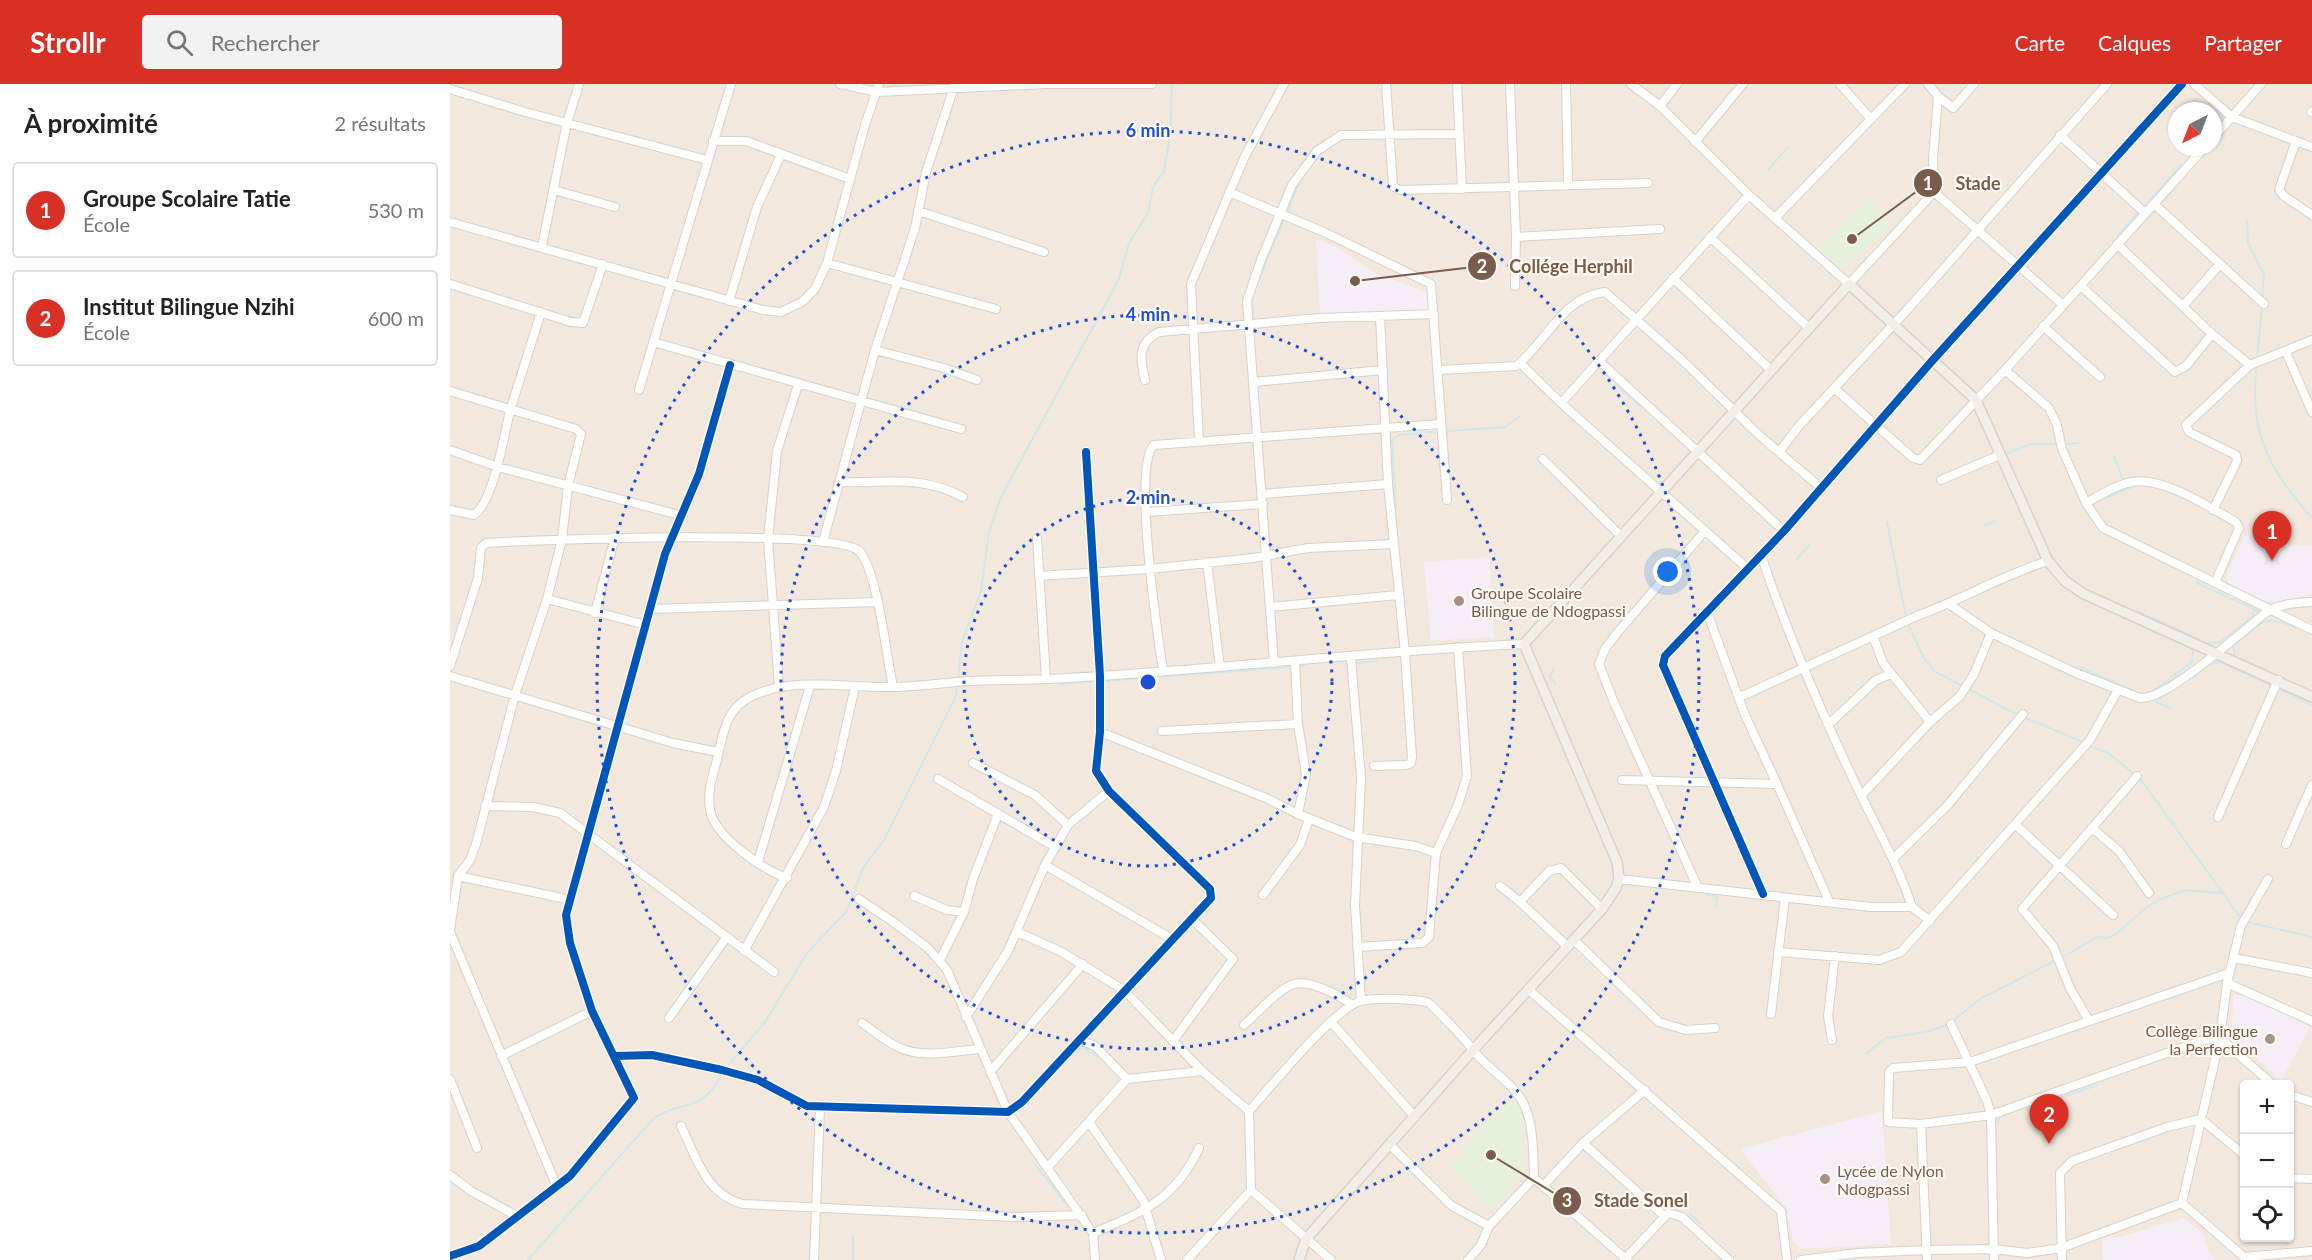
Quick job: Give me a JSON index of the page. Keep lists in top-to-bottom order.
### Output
{
  "places": [
    "Stade",
    "Collége Herphil",
    "Groupe Scolaire Bilingue de Ndogpassi",
    "Collège Bilingue la Perfection",
    "Stade Sonel",
    "Lycée de Nylon Ndogpassi"
  ],
  "north": "bottom left",
  "page": {
    "header": "Strollr",
    "search": "Rechercher",
    "nav": ["Carte", "Calques", "Partager"],
    "heading": ["À proximité", "2 résultats"],
    "list": [
      {
        "mark": "1",
        "name": "Groupe Scolaire Tatie",
        "note": "École",
        "value": "530 m"
      },
      {
        "mark": "2",
        "name": "Institut Bilingue Nzihi",
        "note": "École",
        "value": "600 m"
      }
    ],
    "pins": ["1", "2"],
    "map_buttons": ["+", "−"]
  },
  "rings": ["6 min", "4 min", "2 min"]
}
